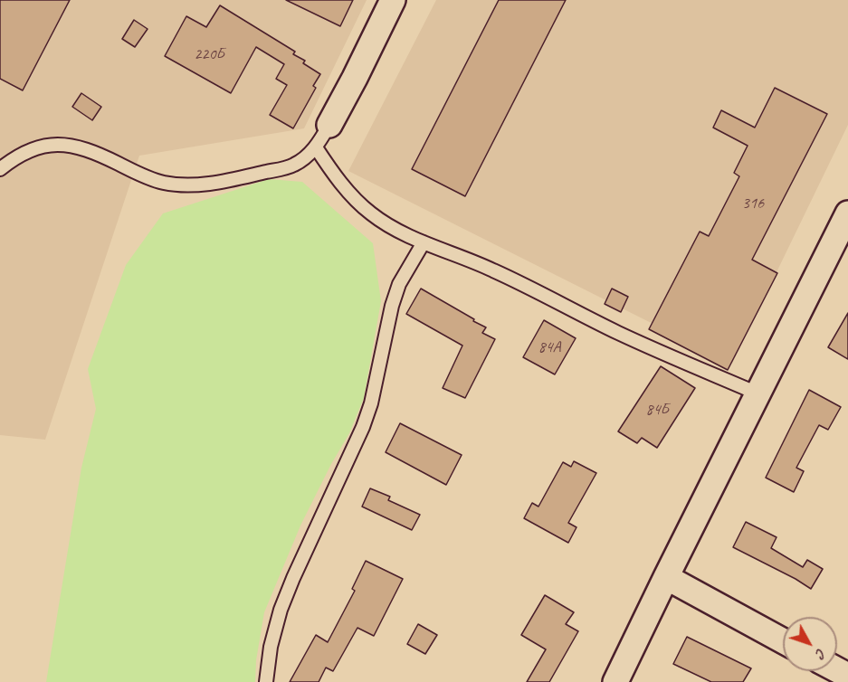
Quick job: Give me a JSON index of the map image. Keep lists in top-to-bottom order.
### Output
{
  "house_numbers": [
    "220Б",
    "316",
    "84А",
    "84Б"
  ],
  "north": "bottom right"
}
